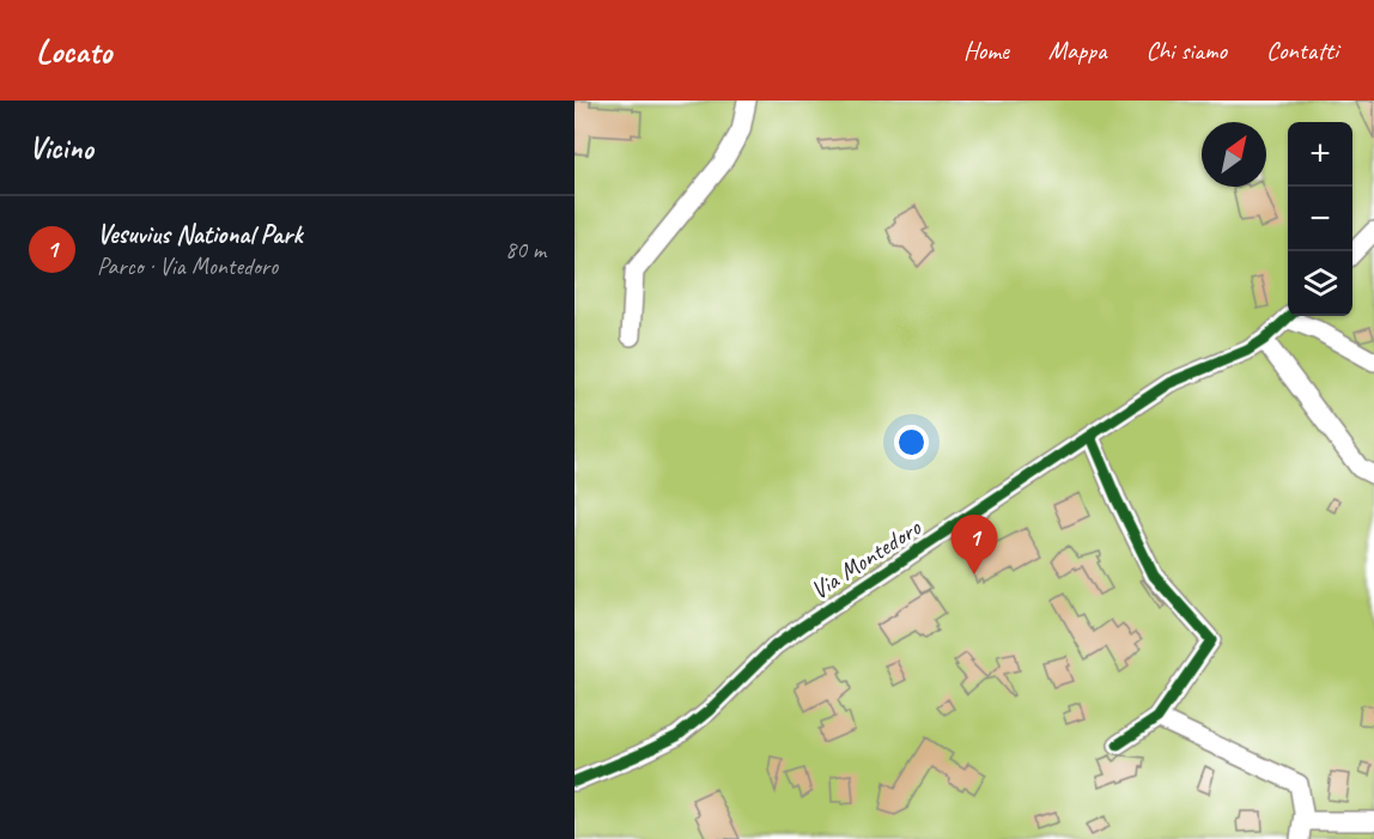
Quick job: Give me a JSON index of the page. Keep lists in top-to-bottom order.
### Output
{
  "streets": {
    "street": ["Via Montedoro"]
  },
  "north": "top right",
  "page": {
    "header": "Locato",
    "nav": [
      "Home",
      "Mappa",
      "Chi siamo",
      "Contatti"
    ],
    "heading": "Vicino",
    "map_buttons": ["+", "−"],
    "list": [
      {
        "mark": "1",
        "name": "Vesuvius National Park",
        "note": "Parco · Via Montedoro",
        "value": "80 m"
      }
    ],
    "pins": "1"
  }
}
